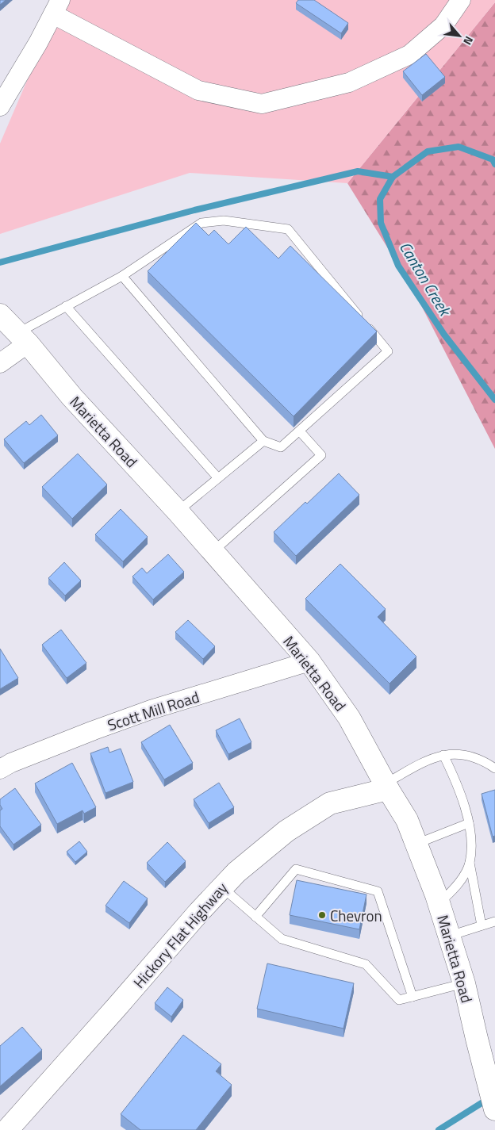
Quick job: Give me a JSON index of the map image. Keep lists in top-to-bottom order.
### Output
{
  "streets": {
    "street": ["Marietta Road", "Scott Mill Road", "Hickory Flat Highway"]
  },
  "crossings": [
    ["Marietta Road", "Scott Mill Road"],
    ["Marietta Road", "Hickory Flat Highway"]
  ],
  "water": ["Canton Creek"],
  "places": ["Chevron"],
  "north": "bottom right"
}
